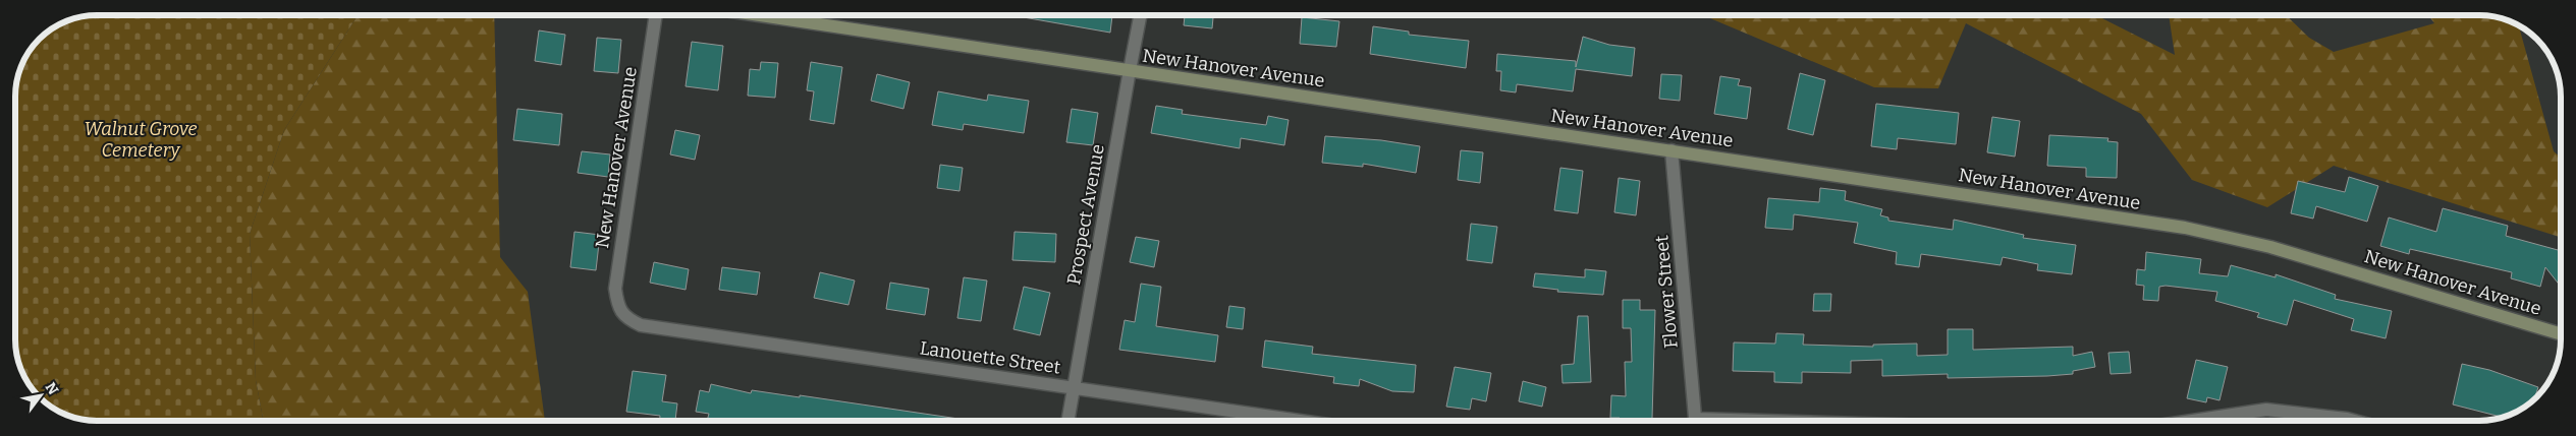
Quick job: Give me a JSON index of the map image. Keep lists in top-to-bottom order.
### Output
{
  "streets": {
    "main road": ["New Hanover Avenue"],
    "street": ["Prospect Avenue", "Flower Street", "Lanouette Street"]
  },
  "crossings": [
    ["New Hanover Avenue", "Prospect Avenue"],
    ["New Hanover Avenue", "Flower Street"],
    ["New Hanover Avenue", "Lanouette Street"],
    ["Prospect Avenue", "Lanouette Street"]
  ],
  "parks": ["Walnut Grove Cemetery"],
  "north": "top right"
}
